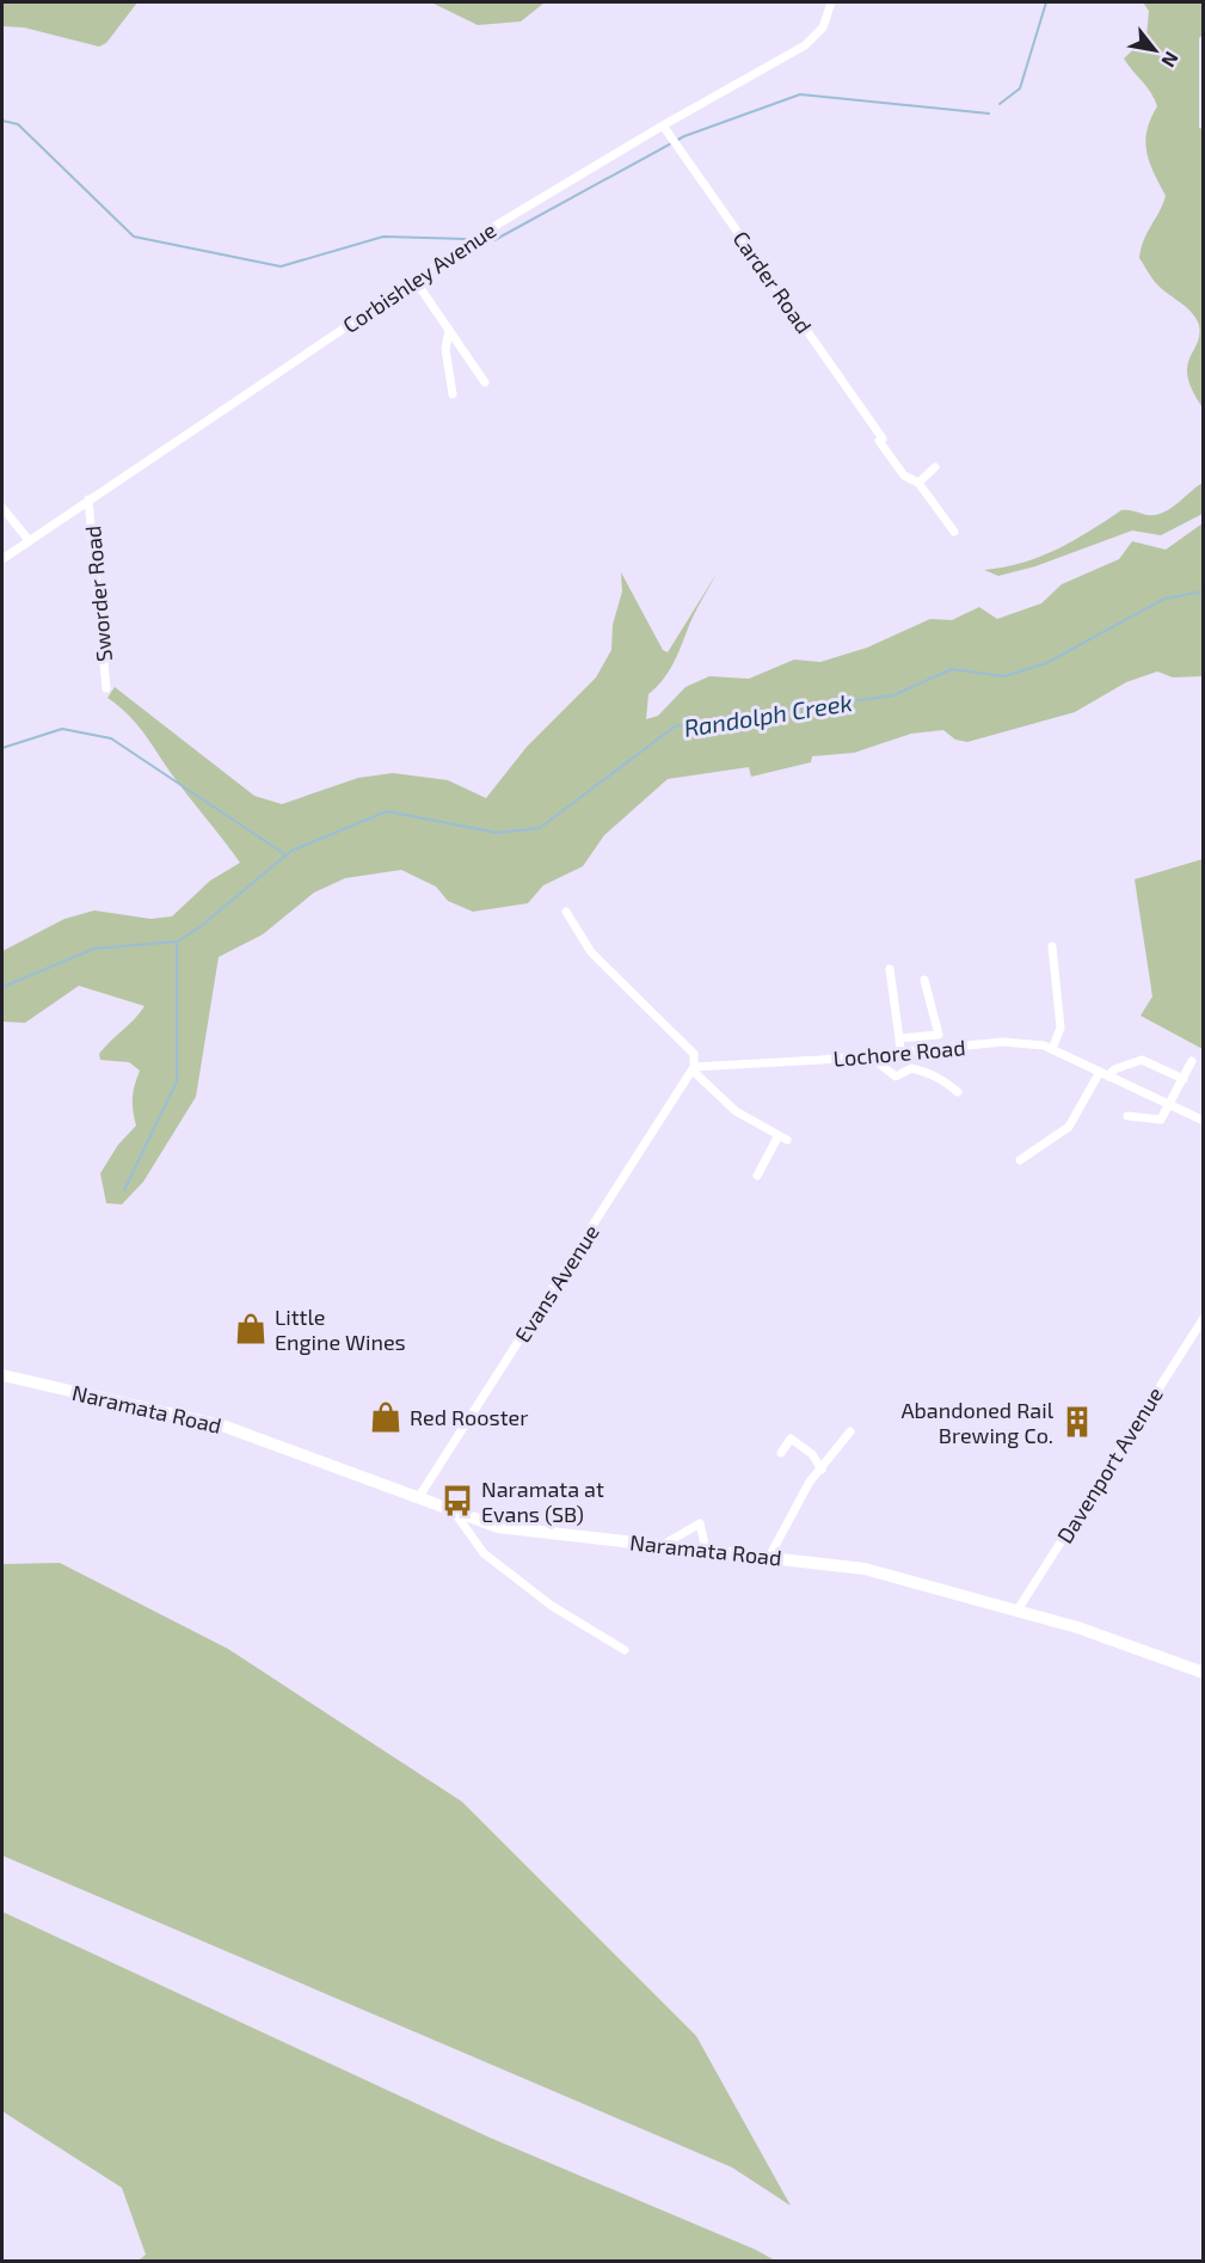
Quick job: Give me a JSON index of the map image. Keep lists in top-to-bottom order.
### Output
{
  "streets": {
    "main road": ["Naramata Road"],
    "street": [
      "Corbishley Avenue",
      "Carder Road",
      "Sworder Road",
      "Lochore Road",
      "Evans Avenue",
      "Davenport Avenue"
    ]
  },
  "crossings": [
    ["Corbishley Avenue", "Carder Road"],
    ["Corbishley Avenue", "Sworder Road"],
    ["Lochore Road", "Evans Avenue"],
    ["Evans Avenue", "Naramata Road"],
    ["Naramata Road", "Davenport Avenue"]
  ],
  "water": ["Randolph Creek"],
  "places": {
    "shop": ["Little Engine Wines", "Red Rooster"],
    "building": ["Abandoned Rail Brewing Co."],
    "bus stop": ["Naramata at Evans (SB)"]
  },
  "north": "bottom right"
}
